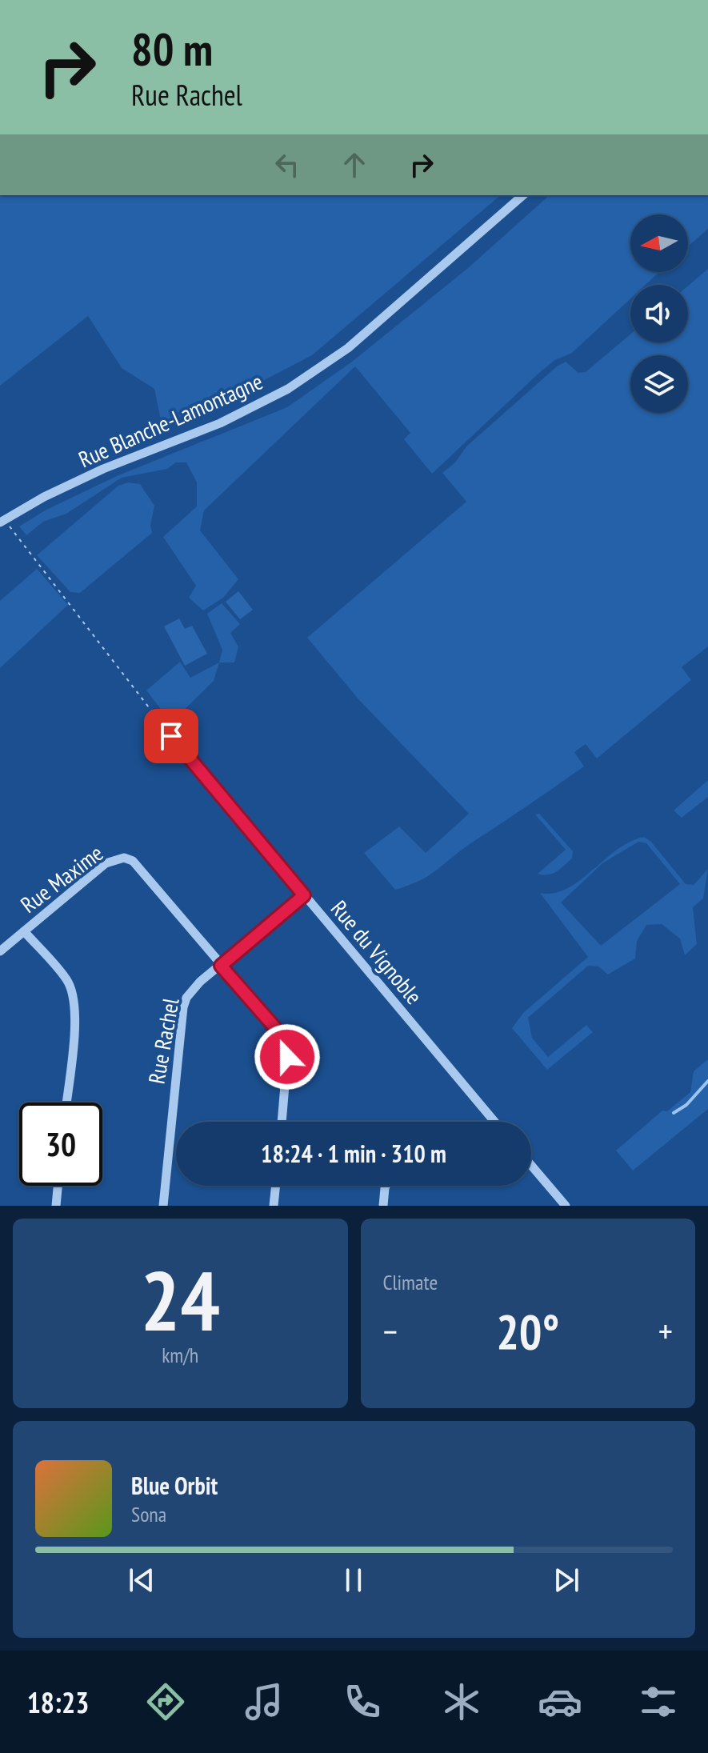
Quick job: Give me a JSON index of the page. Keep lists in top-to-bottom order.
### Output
{
  "streets": {
    "street": [
      "Rue Blanche-Lamontagne",
      "Rue Maxime",
      "Rue du Vignoble",
      "Rue Rachel"
    ]
  },
  "crossings": [
    ["Rue Maxime", "Rue Rachel"],
    ["Rue du Vignoble", "Rue Rachel"]
  ],
  "north": "left",
  "page": {
    "turn": ["80 m", "Rue Rachel"],
    "limit": "30",
    "trip": "18:24 · 1 min · 310 m",
    "tile": [
      ["24", "km/h"],
      "Climate"
    ],
    "heat": ["−", "20°", "+"],
    "song": ["Blue Orbit", "Sona"],
    "tabs": "18:23"
  }
}
